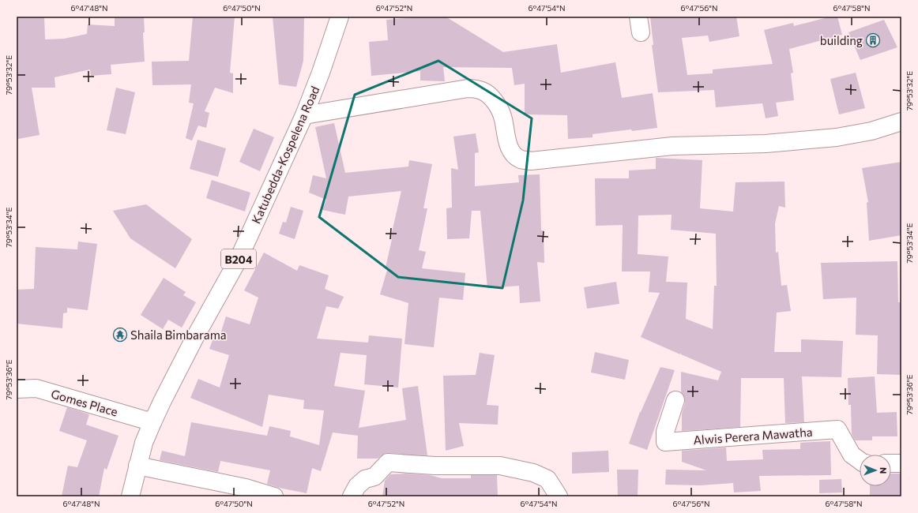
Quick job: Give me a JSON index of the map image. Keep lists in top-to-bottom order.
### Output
{
  "streets": {
    "street": [
      "Katubedda-Kospelena Road",
      "B204",
      "Gomes Place",
      "Alwis Perera Mawatha"
    ]
  },
  "crossings": [
    ["Katubedda-Kospelena Road", "Gomes Place"]
  ],
  "places": {
    "building": ["building"],
    "temple": ["Shaila Bimbarama"]
  },
  "north": "right",
  "coordinates": [
    "6°47'48\"N",
    "6°47'50\"N",
    "6°47'52\"N",
    "6°47'54\"N",
    "6°47'56\"N",
    "6°47'58\"N",
    "79°53'32\"E",
    "79°53'34\"E",
    "79°53'36\"E"
  ]
}
